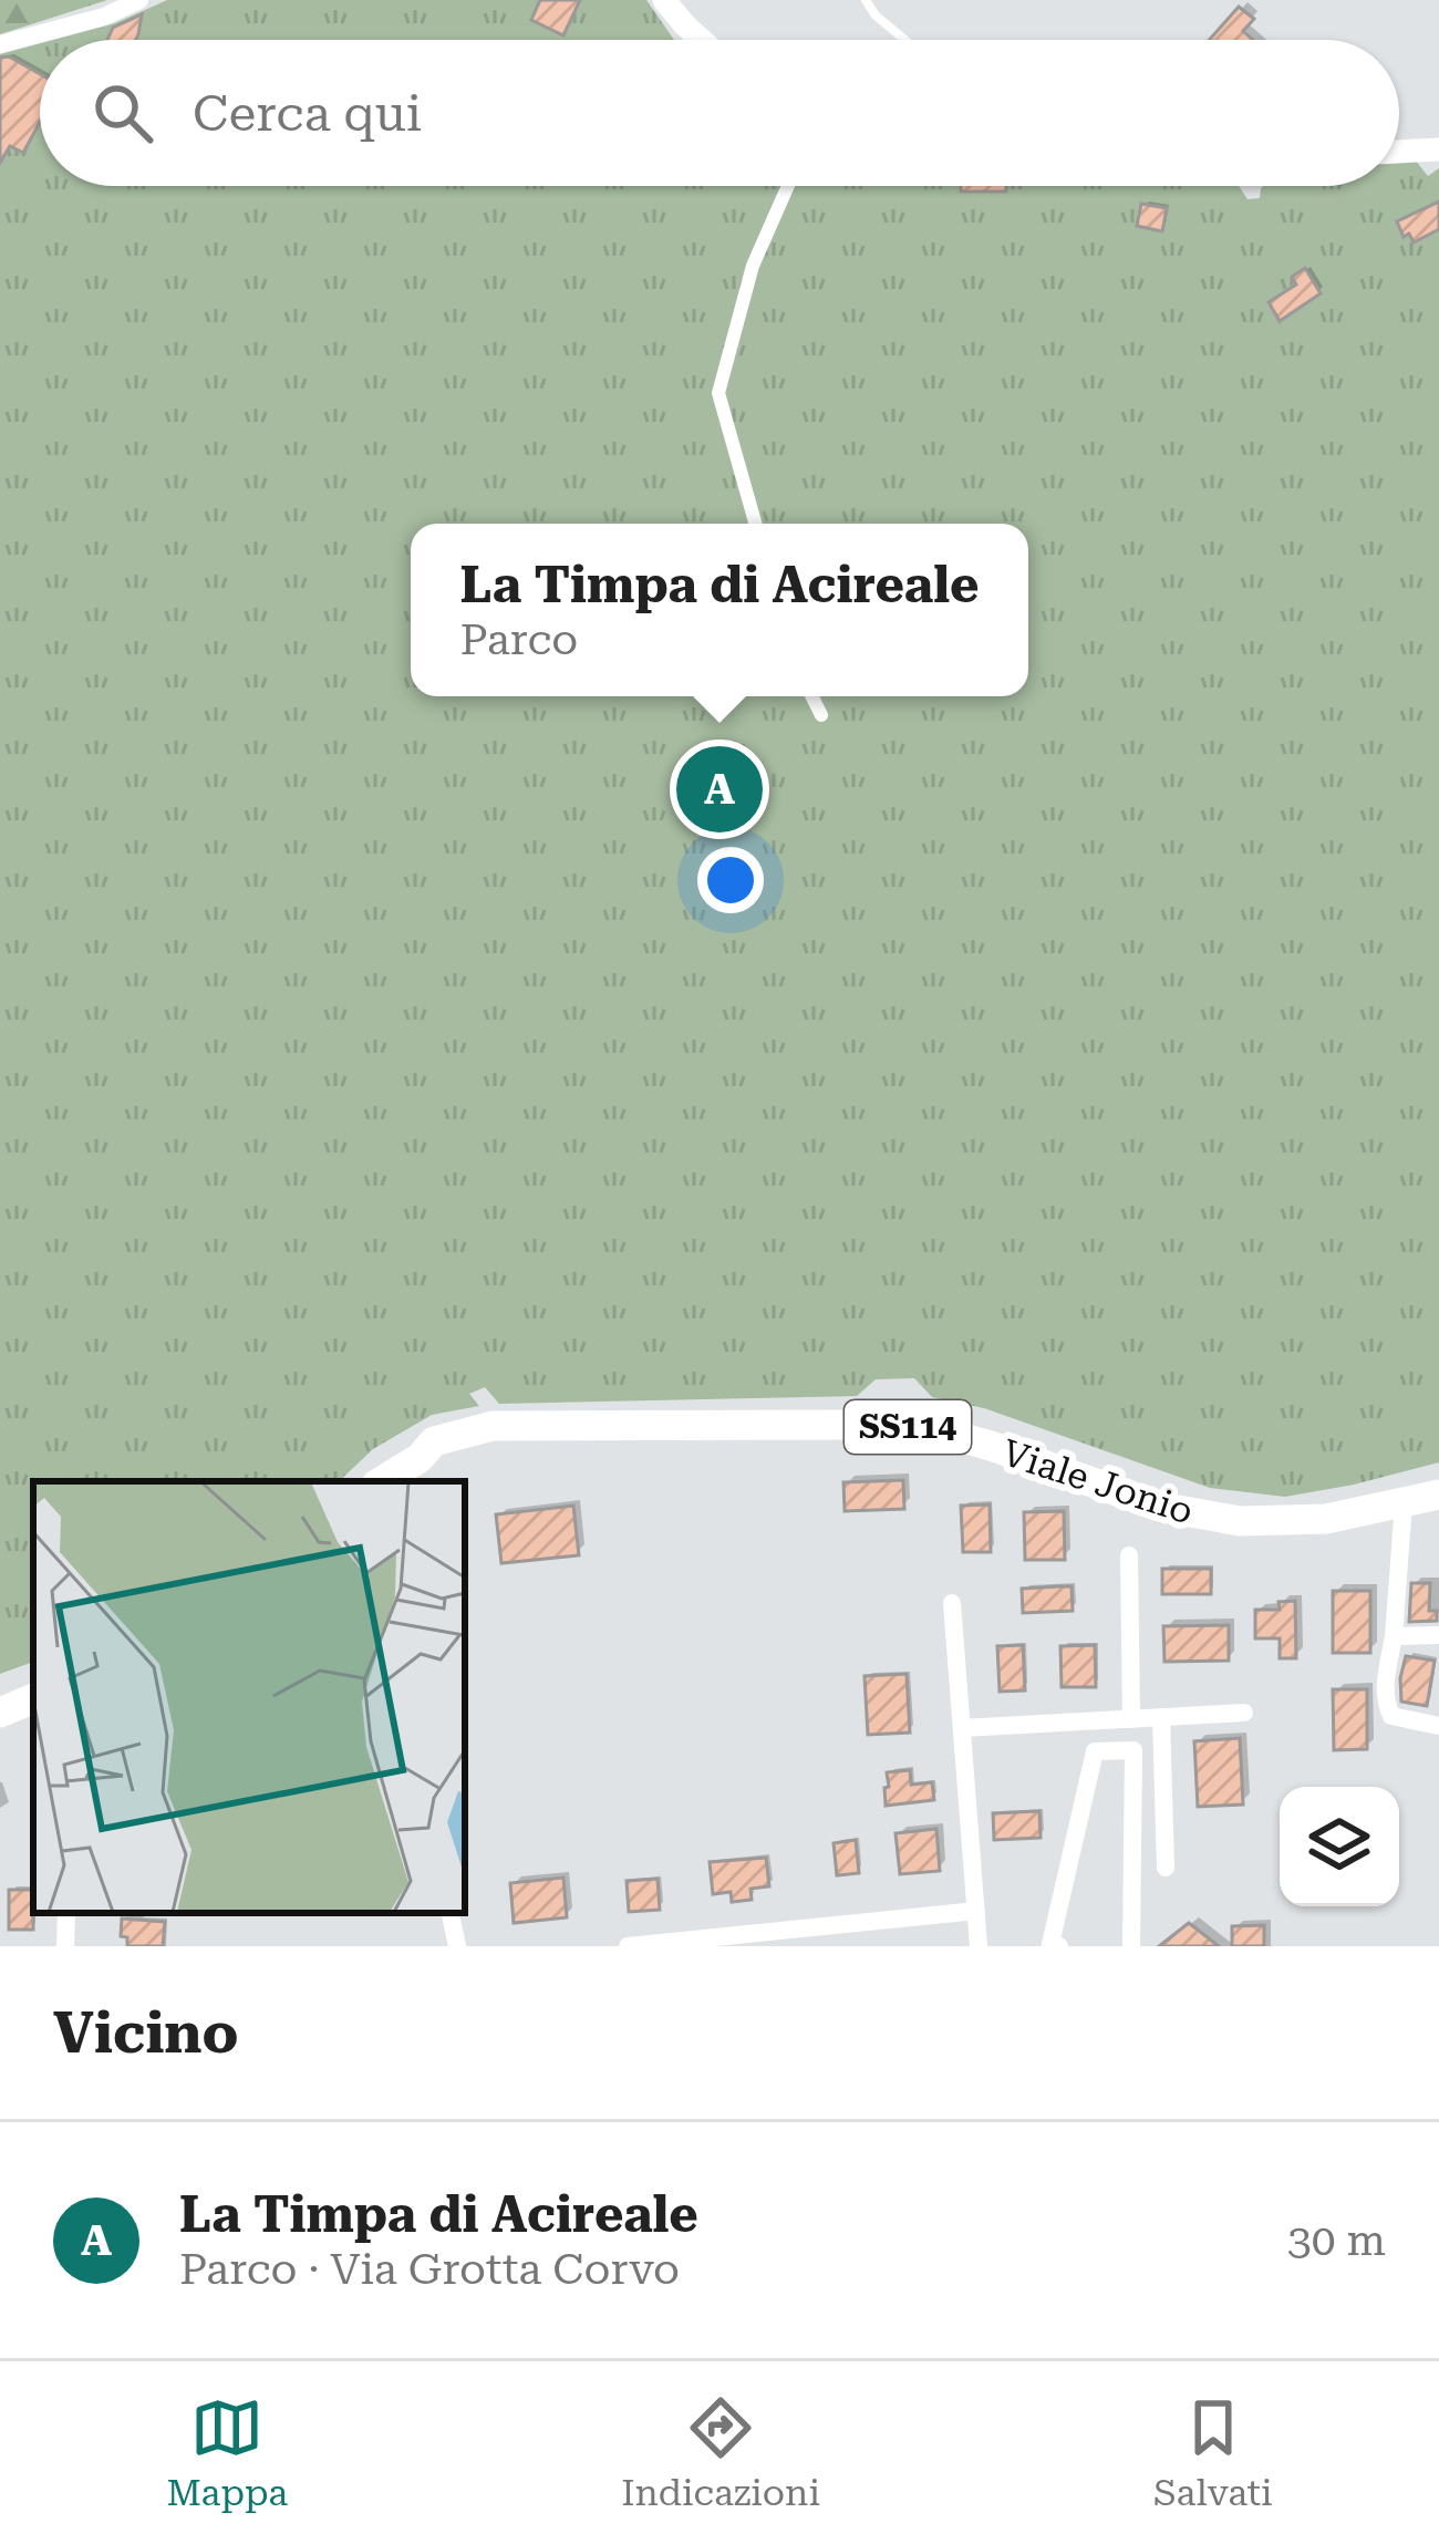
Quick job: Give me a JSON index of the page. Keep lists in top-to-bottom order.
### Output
{
  "streets": {
    "main road": ["SS114", "Viale Jonio"]
  },
  "page": {
    "search": "Cerca qui",
    "popup": ["La Timpa di Acireale", "Parco"],
    "pins": "A",
    "heading": "Vicino",
    "list": [
      {
        "mark": "A",
        "name": "La Timpa di Acireale",
        "note": "Parco · Via Grotta Corvo",
        "value": "30 m"
      }
    ],
    "nav": ["Mappa", "Indicazioni", "Salvati"]
  }
}
